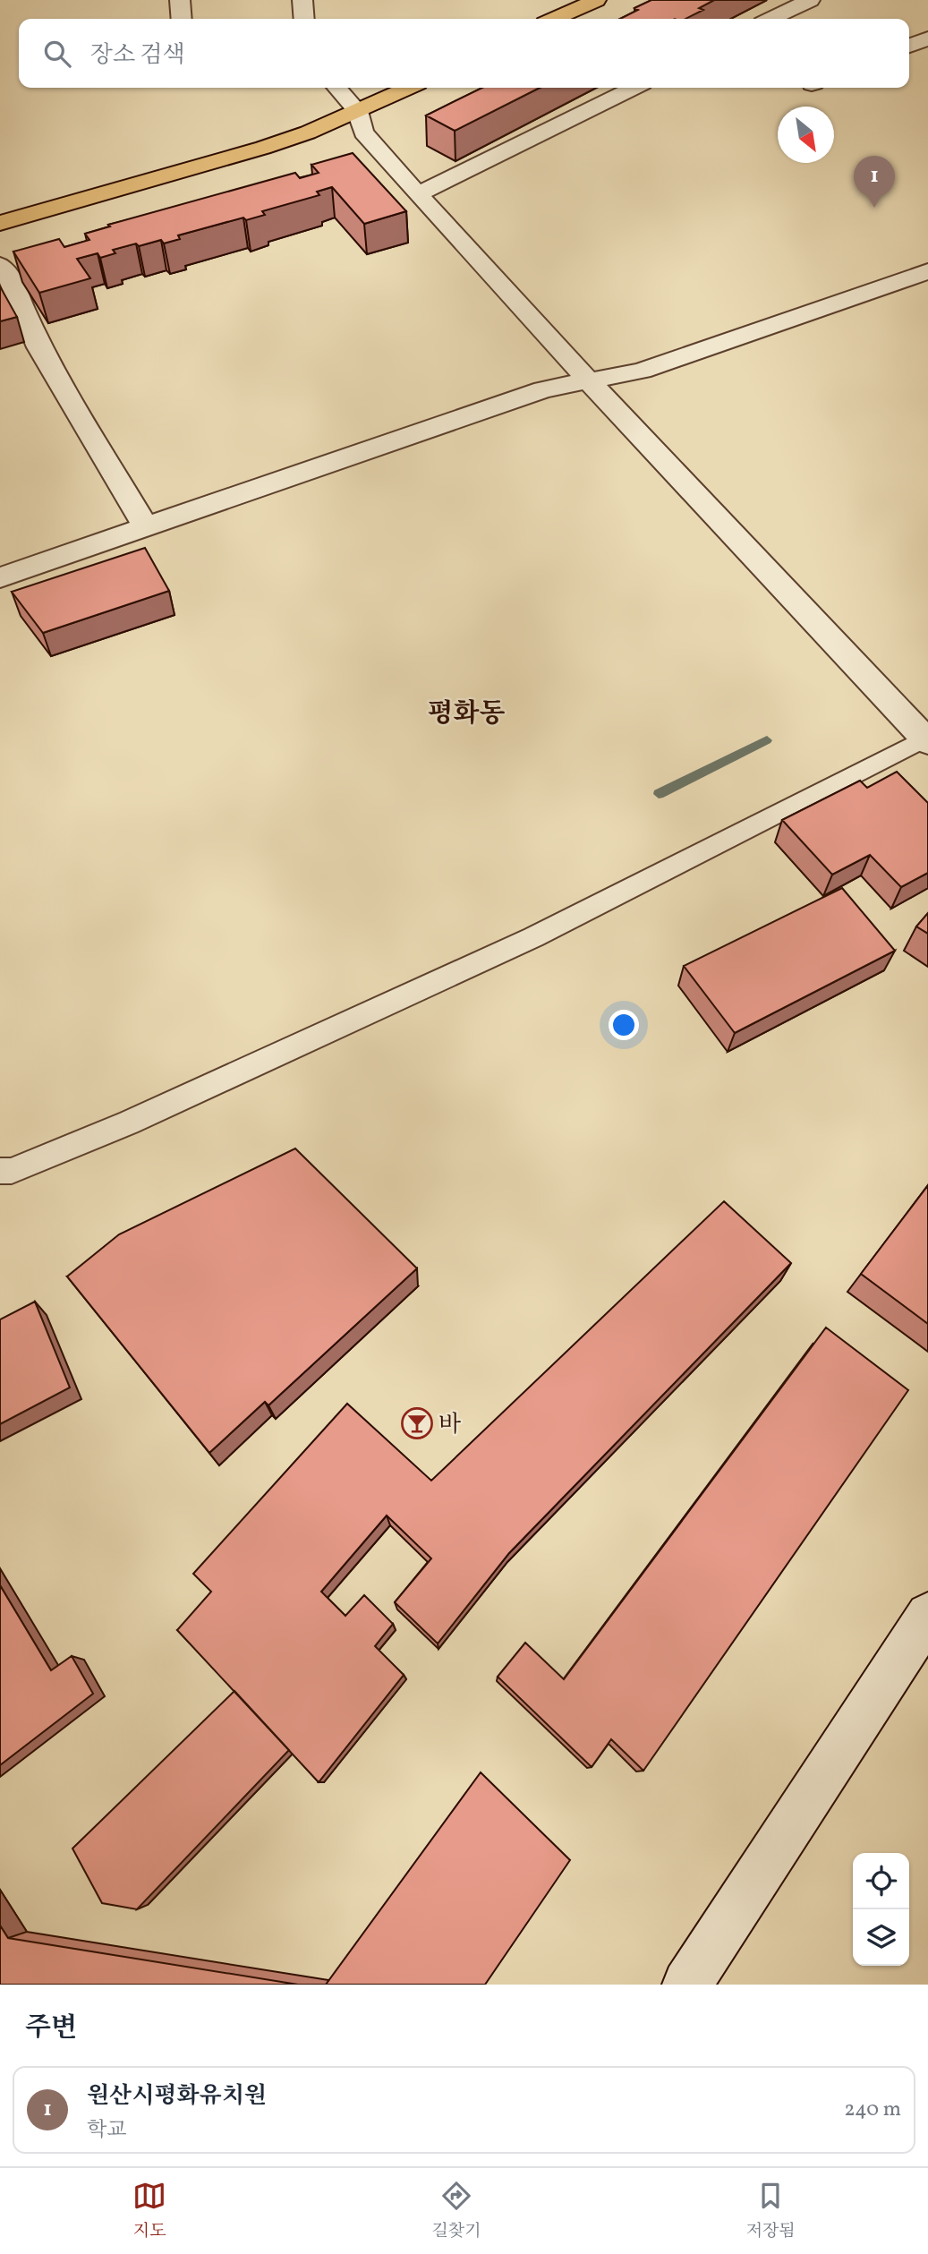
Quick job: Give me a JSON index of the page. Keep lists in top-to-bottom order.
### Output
{
  "districts": ["평화동"],
  "places": {
    "bar": ["바"]
  },
  "north": "bottom right",
  "page": {
    "search": "장소 검색",
    "pins": "1",
    "heading": "주변",
    "list": [
      {
        "mark": "1",
        "name": "원산시평화유치원",
        "note": "학교",
        "value": "240 m"
      }
    ],
    "nav": ["지도", "길찾기", "저장됨"]
  }
}
